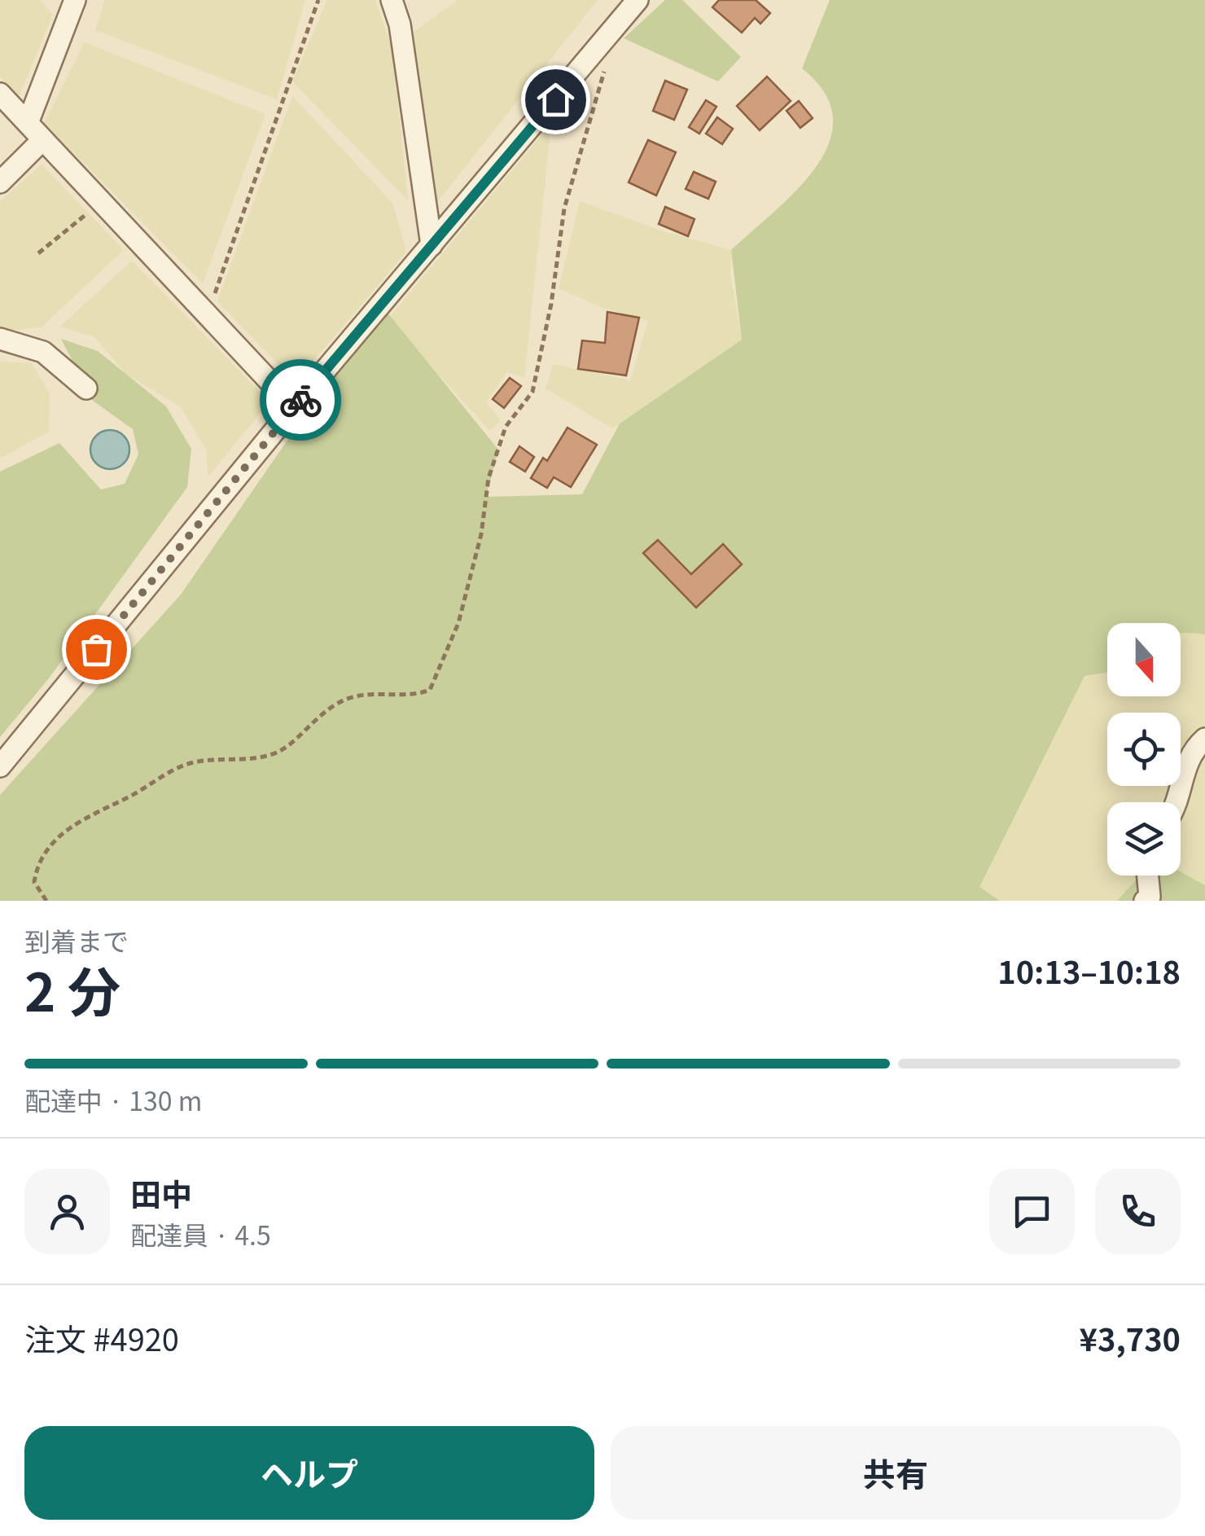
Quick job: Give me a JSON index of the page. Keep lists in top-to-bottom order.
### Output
{
  "north": "bottom",
  "page": {
    "heading": ["2 分", "到着まで", "10:13–10:18"],
    "panel": [
      "田中",
      "配達員 · 4.5",
      "注文 #4920",
      "¥3,730"
    ],
    "bar": "配達中 · 130 m",
    "buttons": ["ヘルプ", "共有"]
  }
}
